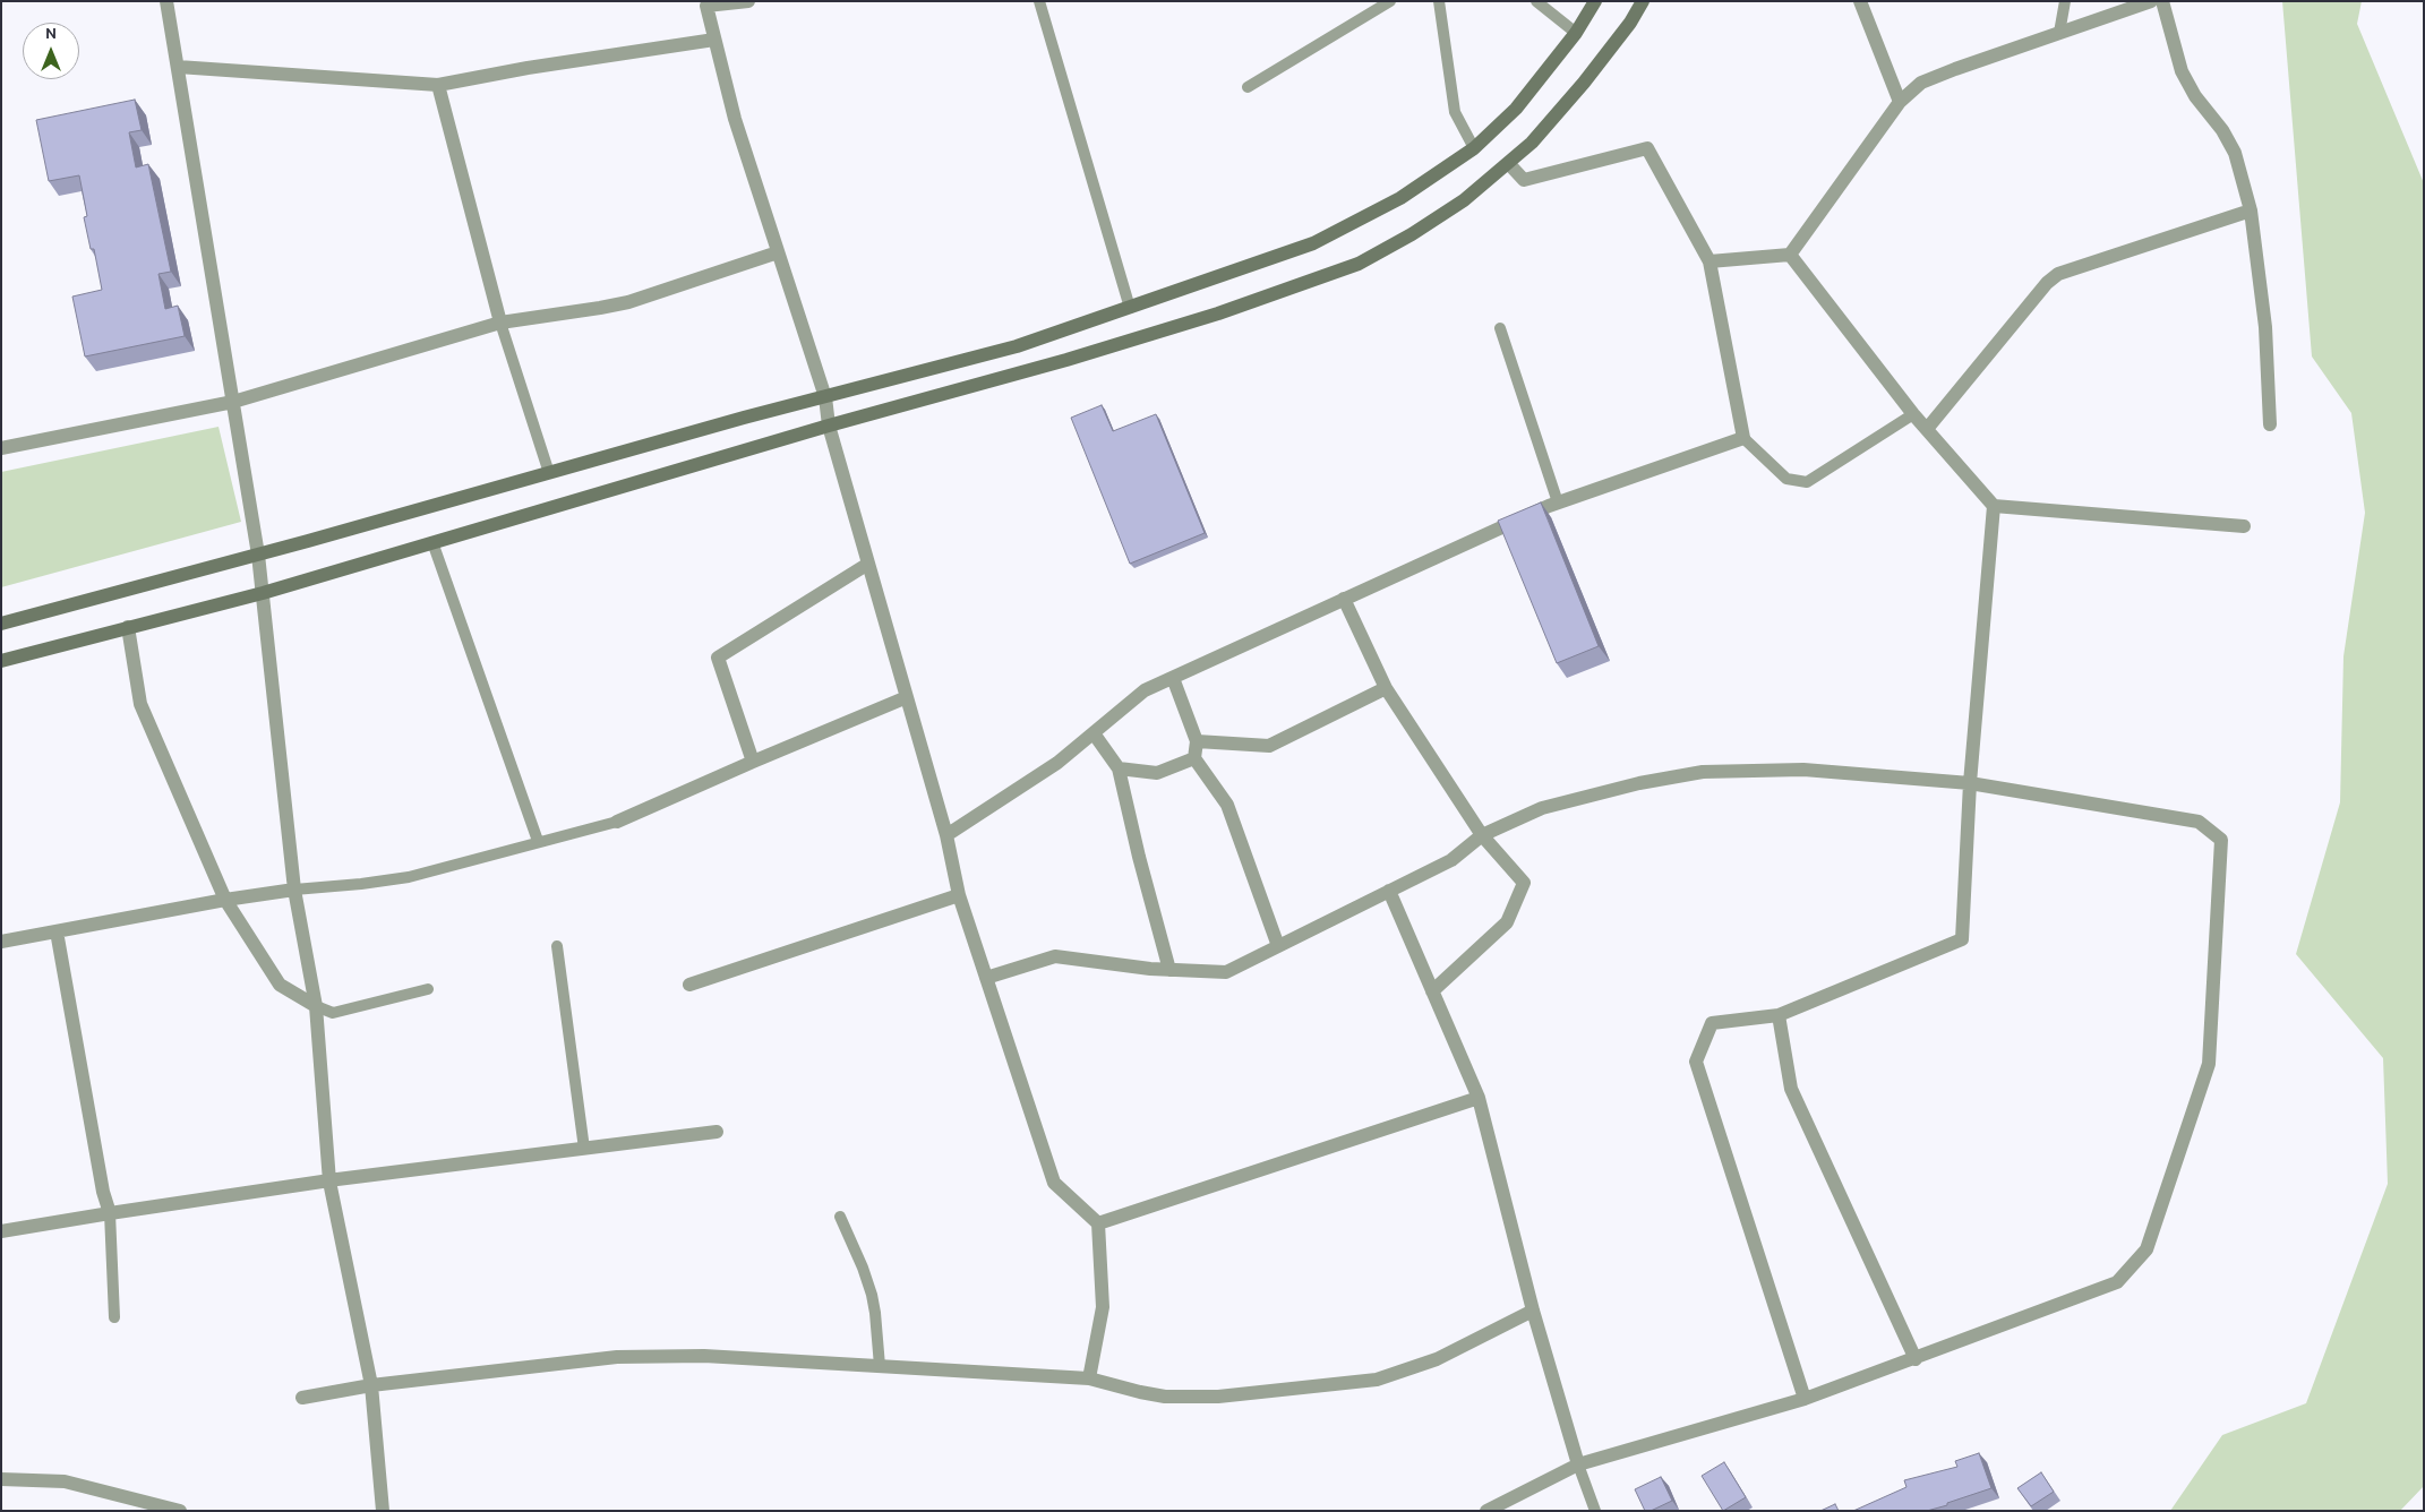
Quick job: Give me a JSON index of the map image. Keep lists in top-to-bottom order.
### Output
{
  "north": "top"
}
